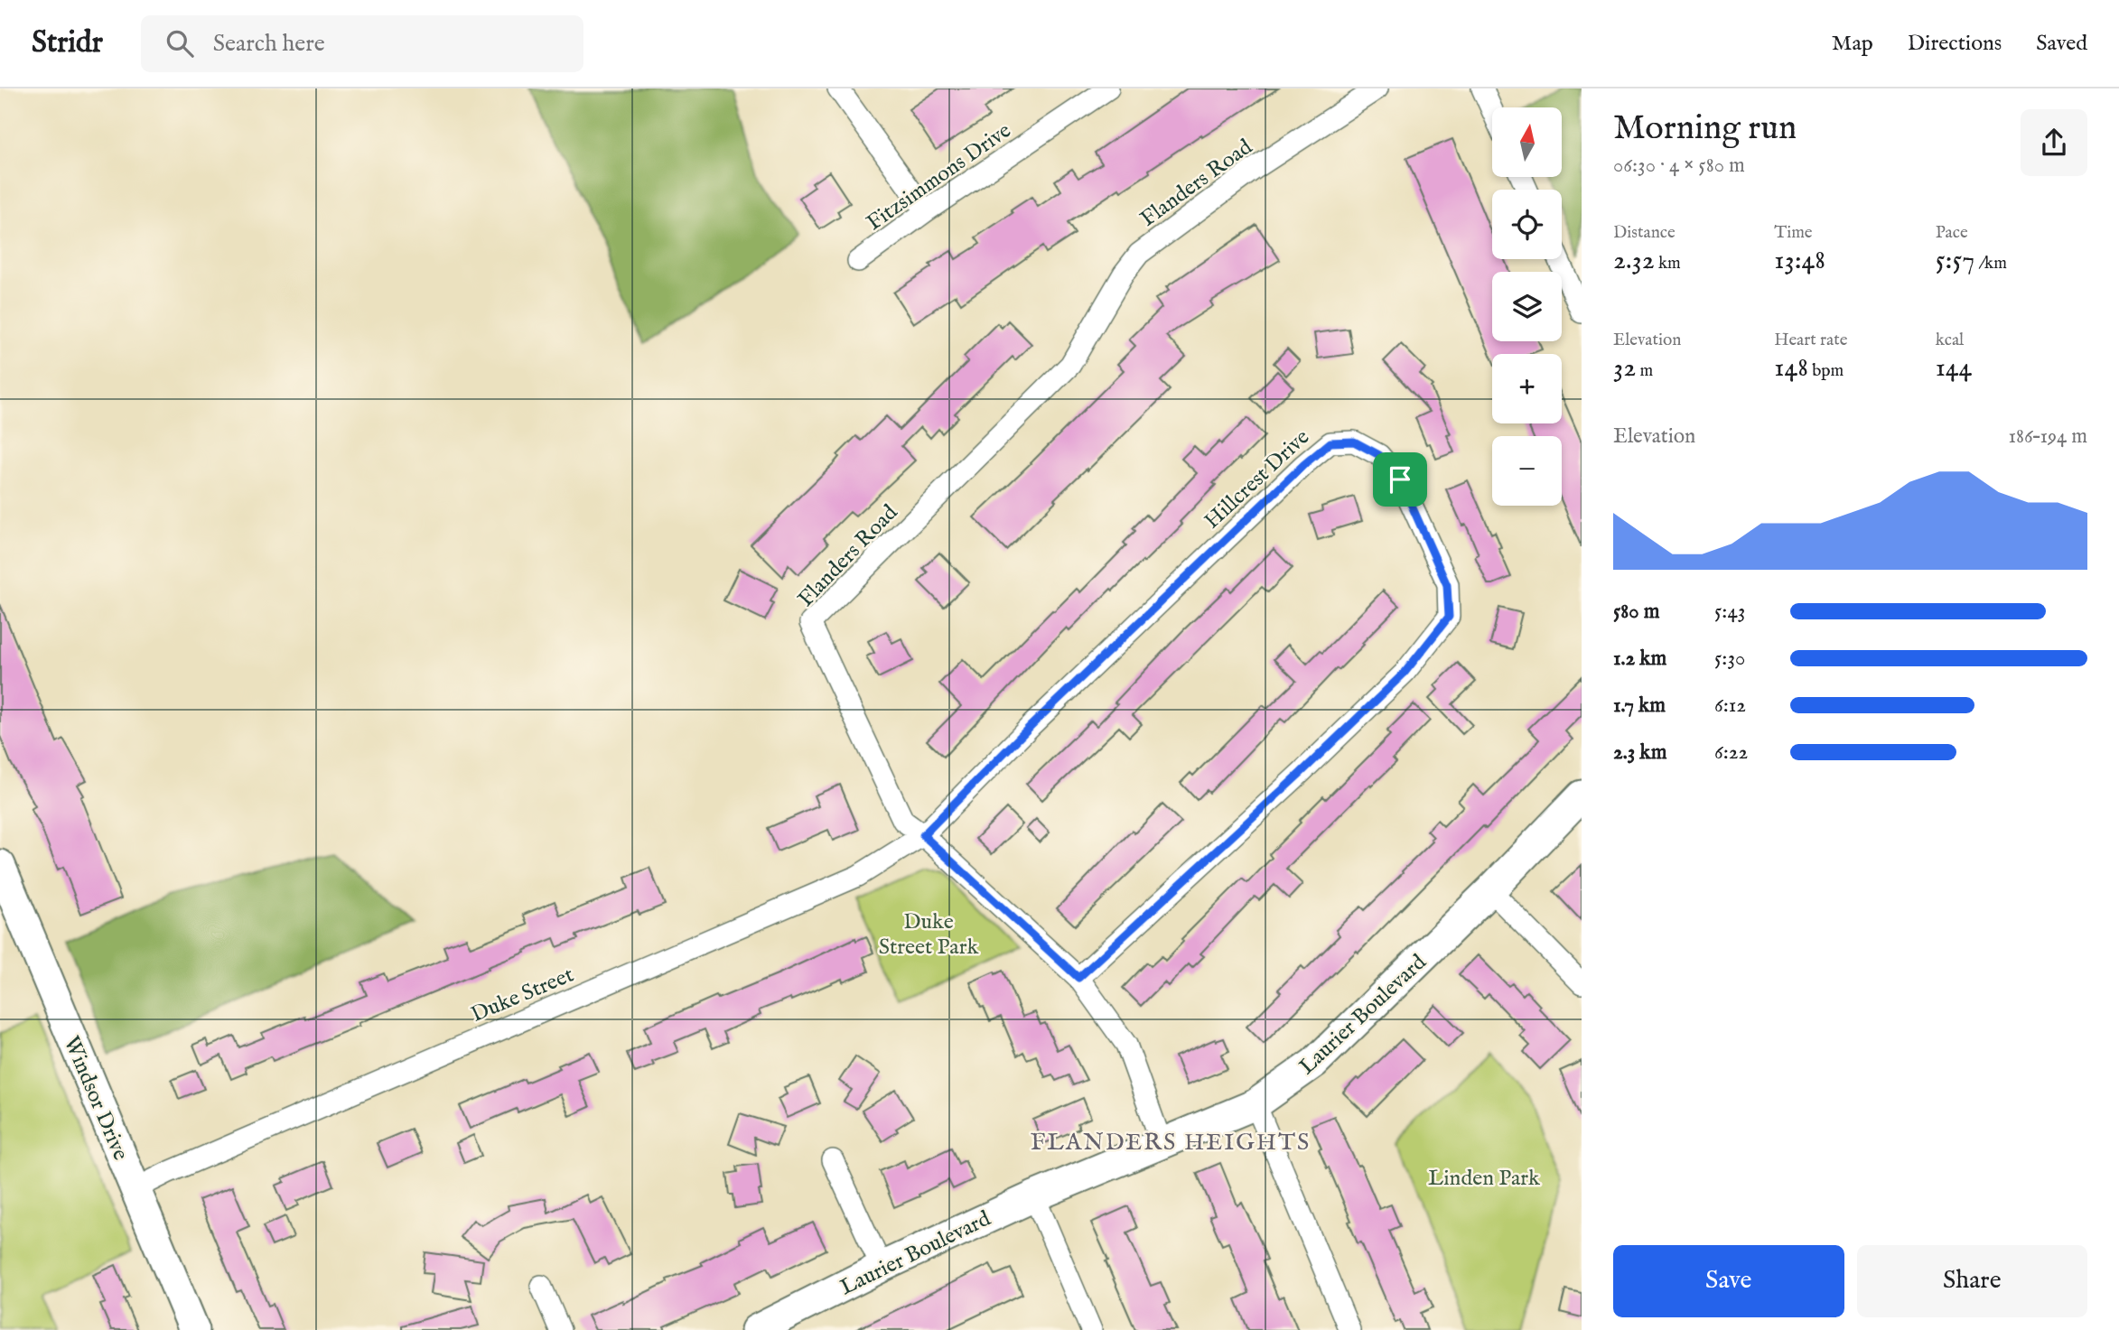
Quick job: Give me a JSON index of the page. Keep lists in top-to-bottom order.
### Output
{
  "streets": {
    "street": [
      "Fitzsimmons Drive",
      "Flanders Road",
      "Hillcrest Drive",
      "Duke Street",
      "Laurier Boulevard",
      "Windsor Drive"
    ]
  },
  "crossings": [
    ["Flanders Road", "Hillcrest Drive"],
    ["Flanders Road", "Duke Street"],
    ["Flanders Road", "Laurier Boulevard"],
    ["Hillcrest Drive", "Duke Street"],
    ["Duke Street", "Windsor Drive"]
  ],
  "districts": ["FLANDERS HEIGHTS"],
  "parks": ["Duke Street Park", "Linden Park"],
  "north": "top",
  "page": {
    "header": "Stridr",
    "search": "Search here",
    "nav": ["Map", "Directions", "Saved"],
    "heading": ["Morning run", "06:30 · 4 × 580 m"],
    "map_buttons": ["+", "−"],
    "stats": [
      ["Distance", "2.32 km"],
      ["Time", "13:48"],
      ["Pace", "5:57 /km"],
      ["Elevation", "32 m"],
      ["Heart rate", "148 bpm"],
      ["kcal", "144"]
    ],
    "chart": ["Elevation", "186–194 m"],
    "list": [
      {
        "name": "580 m",
        "note": "5:43"
      },
      {
        "name": "1.2 km",
        "note": "5:30"
      },
      {
        "name": "1.7 km",
        "note": "6:12"
      },
      {
        "name": "2.3 km",
        "note": "6:22"
      }
    ],
    "buttons": ["Save", "Share"]
  }
}
